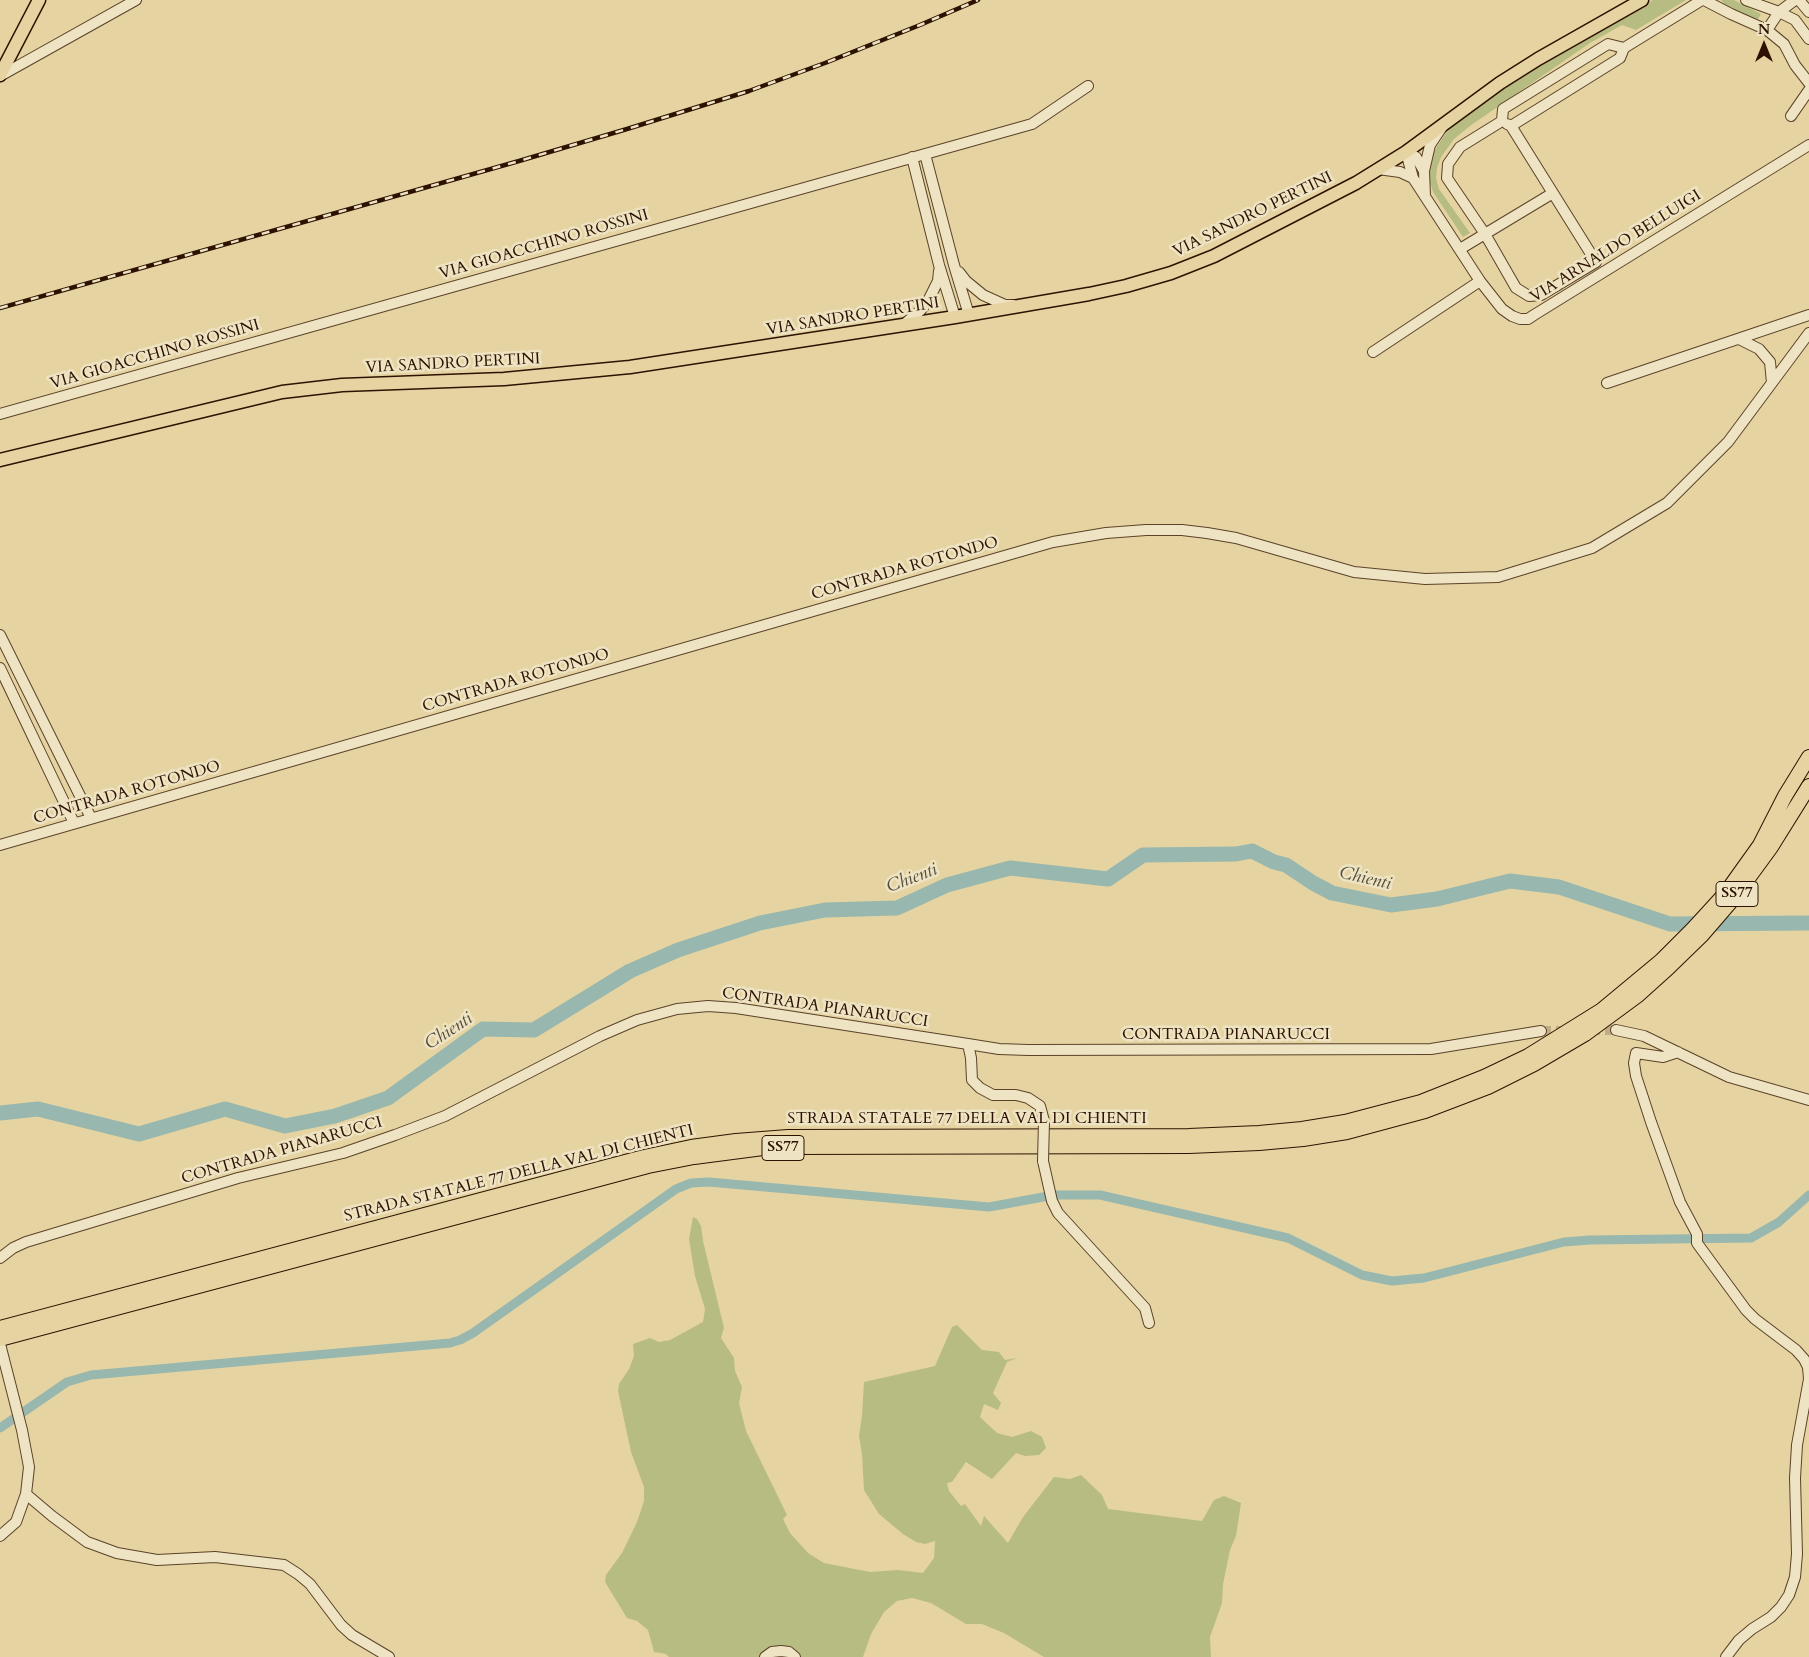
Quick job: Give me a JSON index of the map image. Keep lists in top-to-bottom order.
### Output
{
  "streets": {
    "highway": ["SS77", "STRADA STATALE 77 DELLA VAL DI CHIENTI"],
    "main road": ["VIA SANDRO PERTINI"],
    "street": [
      "VIA GIOACCHINO ROSSINI",
      "VIA ARNALDO BELLUIGI",
      "CONTRADA ROTONDO",
      "CONTRADA PIANARUCCI"
    ]
  },
  "crossings": [
    ["VIA SANDRO PERTINI", "VIA ARNALDO BELLUIGI"]
  ],
  "water": ["Chienti"],
  "north": "top"
}
